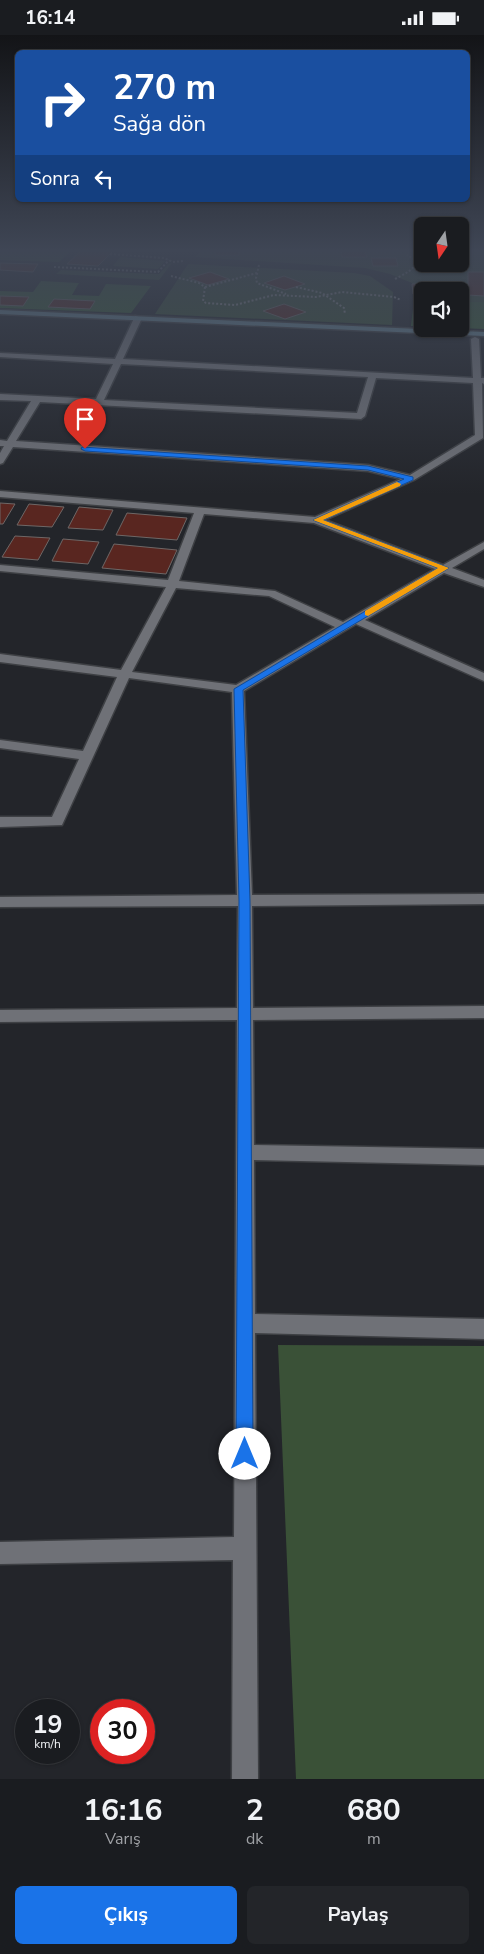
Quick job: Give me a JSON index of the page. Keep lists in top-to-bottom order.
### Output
{
  "north": "bottom",
  "page": {
    "status": "16:14",
    "turn": ["270 m", "Sağa dön"],
    "then": "Sonra",
    "speed": "19 km/h",
    "limit": "30",
    "eta": [
      "16:16",
      "Varış",
      "2",
      "dk",
      "680",
      "m"
    ],
    "buttons": ["Çıkış", "Paylaş"]
  }
}
